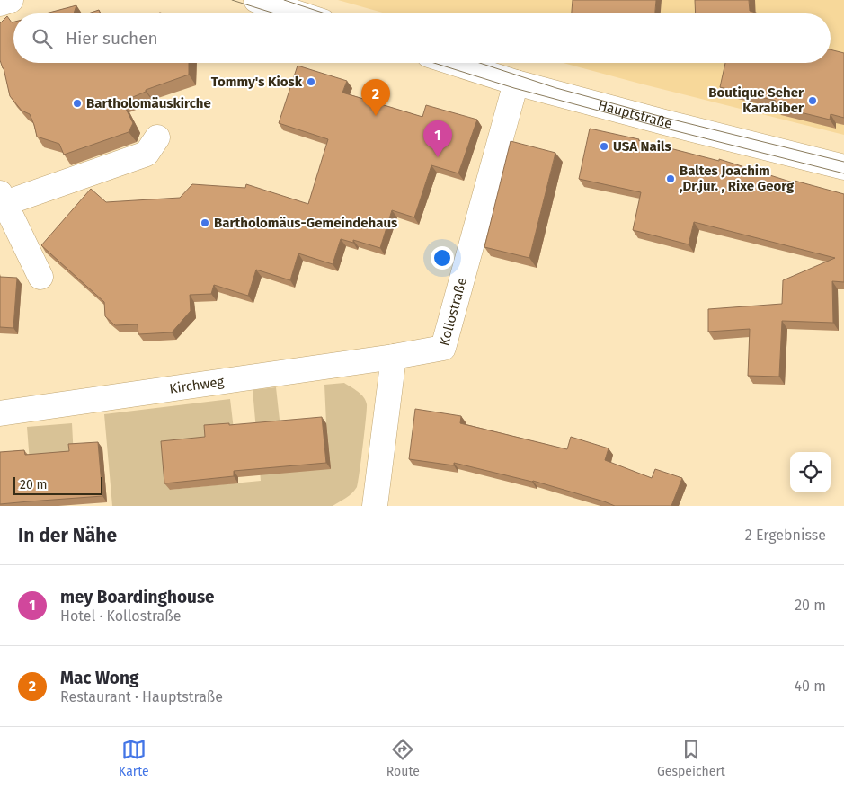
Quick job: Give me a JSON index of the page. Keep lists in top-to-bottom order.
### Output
{
  "streets": {
    "street": ["Hauptstraße", "Kollostraße", "Kirchweg"]
  },
  "crossings": [
    ["Hauptstraße", "Kollostraße"],
    ["Kollostraße", "Kirchweg"]
  ],
  "places": [
    "Tommy's Kiosk",
    "Boutique Seher Karabiber",
    "Bartholomäuskirche",
    "USA Nails",
    "Baltes Joachim ,Dr.jur. , Rixe Georg",
    "Bartholomäus-Gemeindehaus"
  ],
  "scale_bar": "20 m",
  "page": {
    "search": "Hier suchen",
    "pins": ["2", "1"],
    "scale": "20 m",
    "heading": ["In der Nähe", "2 Ergebnisse"],
    "list": [
      {
        "mark": "1",
        "name": "mey Boardinghouse",
        "note": "Hotel · Kollostraße",
        "value": "20 m"
      },
      {
        "mark": "2",
        "name": "Mac Wong",
        "note": "Restaurant · Hauptstraße",
        "value": "40 m"
      }
    ],
    "nav": ["Karte", "Route", "Gespeichert"]
  }
}
